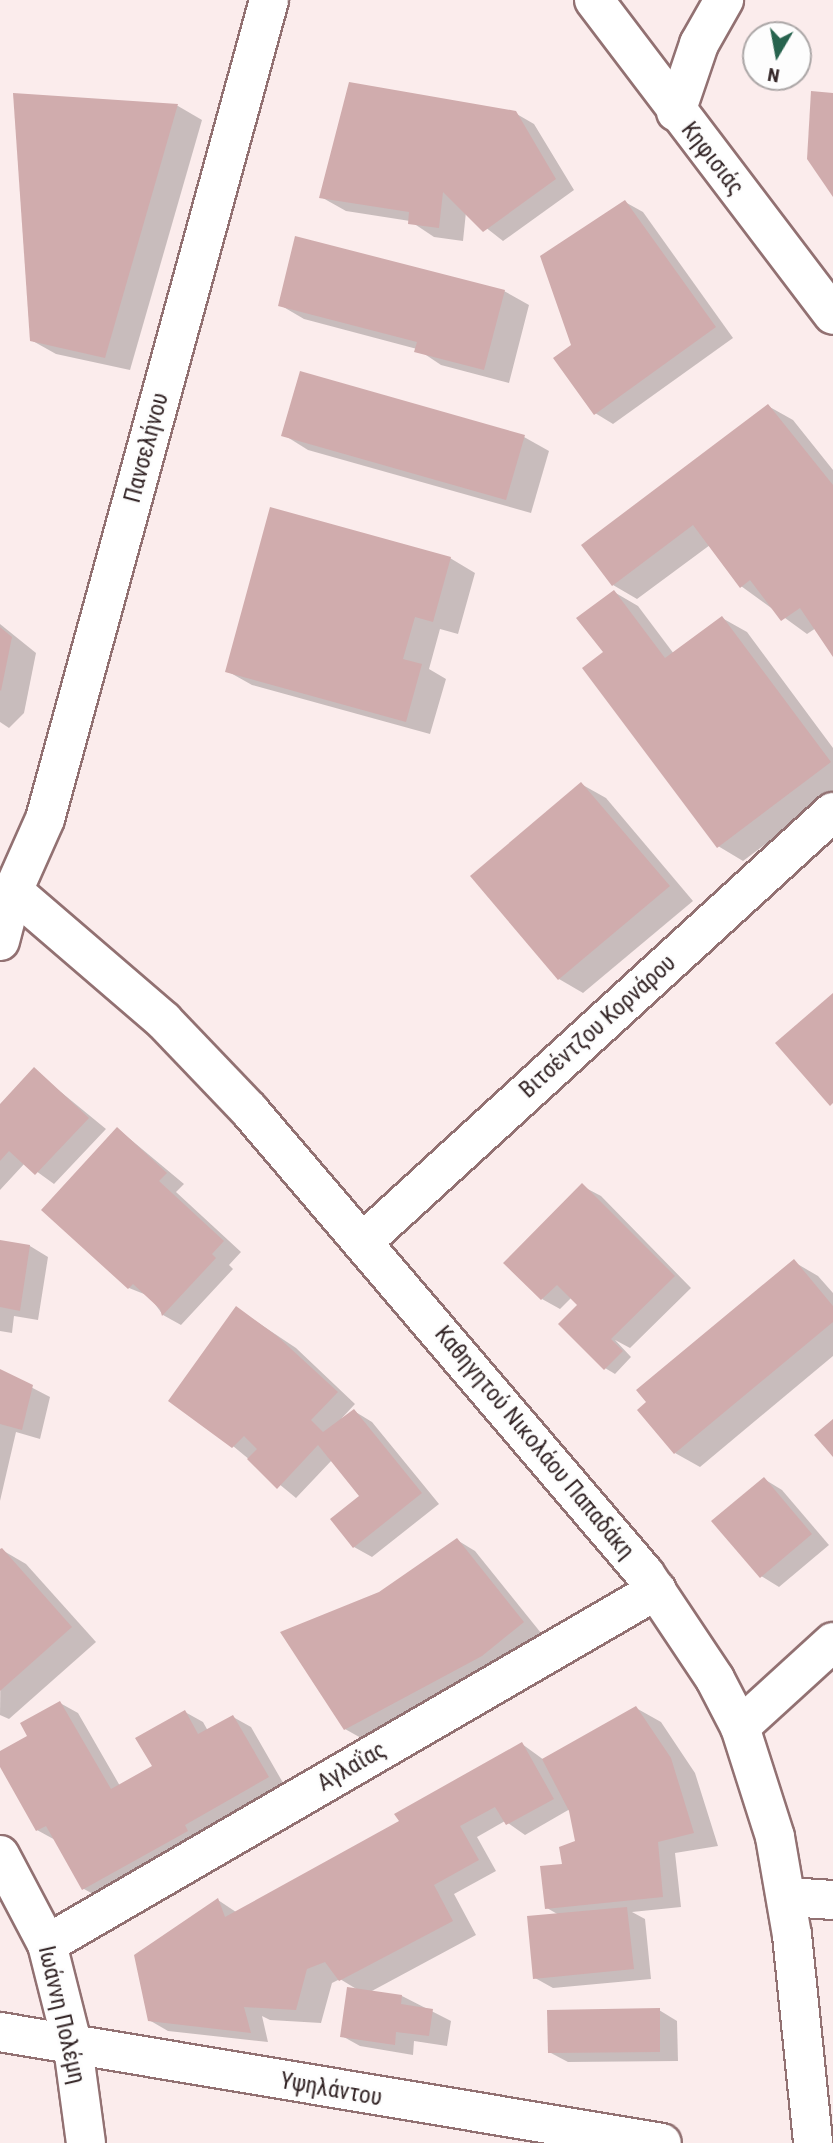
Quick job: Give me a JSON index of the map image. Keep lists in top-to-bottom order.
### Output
{
  "streets": {
    "street": [
      "Κηφισιάς",
      "Πανσελήνου",
      "Βιτσέντζου Κορνάρου",
      "Καθηγητού Νικολάου Παπαδάκη",
      "Αγλαΐας",
      "Ιωάννη Πολέμη",
      "Υψηλάντου"
    ]
  },
  "crossings": [
    ["Πανσελήνου", "Καθηγητού Νικολάου Παπαδάκη"],
    ["Βιτσέντζου Κορνάρου", "Καθηγητού Νικολάου Παπαδάκη"],
    ["Καθηγητού Νικολάου Παπαδάκη", "Αγλαΐας"],
    ["Αγλαΐας", "Ιωάννη Πολέμη"],
    ["Ιωάννη Πολέμη", "Υψηλάντου"]
  ],
  "north": "bottom"
}
